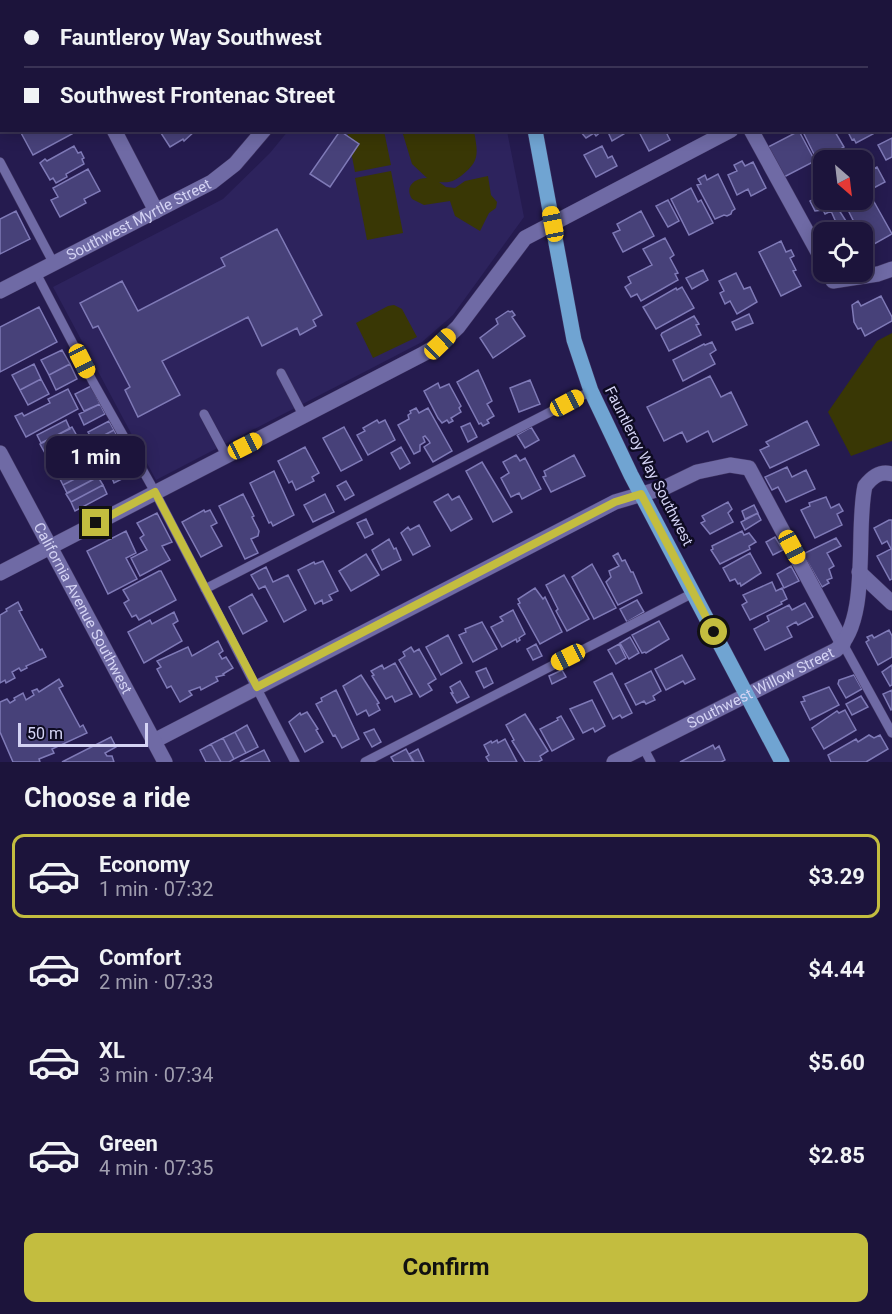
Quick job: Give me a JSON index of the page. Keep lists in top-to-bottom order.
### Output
{
  "streets": {
    "main road": ["Fauntleroy Way Southwest"],
    "street": ["Southwest Myrtle Street", "California Avenue Southwest", "Southwest Willow Street"]
  },
  "crossings": [
    ["Fauntleroy Way Southwest", "Southwest Willow Street"]
  ],
  "scale_bar": "50 m",
  "north": "bottom right",
  "page": {
    "banner": ["Fauntleroy Way Southwest", "Southwest Frontenac Street"],
    "bubble": "1 min",
    "scale": "50 m",
    "heading": "Choose a ride",
    "list": [
      {
        "name": "Economy",
        "note": "1 min · 07:32",
        "value": "$3.29"
      },
      {
        "name": "Comfort",
        "note": "2 min · 07:33",
        "value": "$4.44"
      },
      {
        "name": "XL",
        "note": "3 min · 07:34",
        "value": "$5.60"
      },
      {
        "name": "Green",
        "note": "4 min · 07:35",
        "value": "$2.85"
      }
    ],
    "buttons": "Confirm"
  }
}
